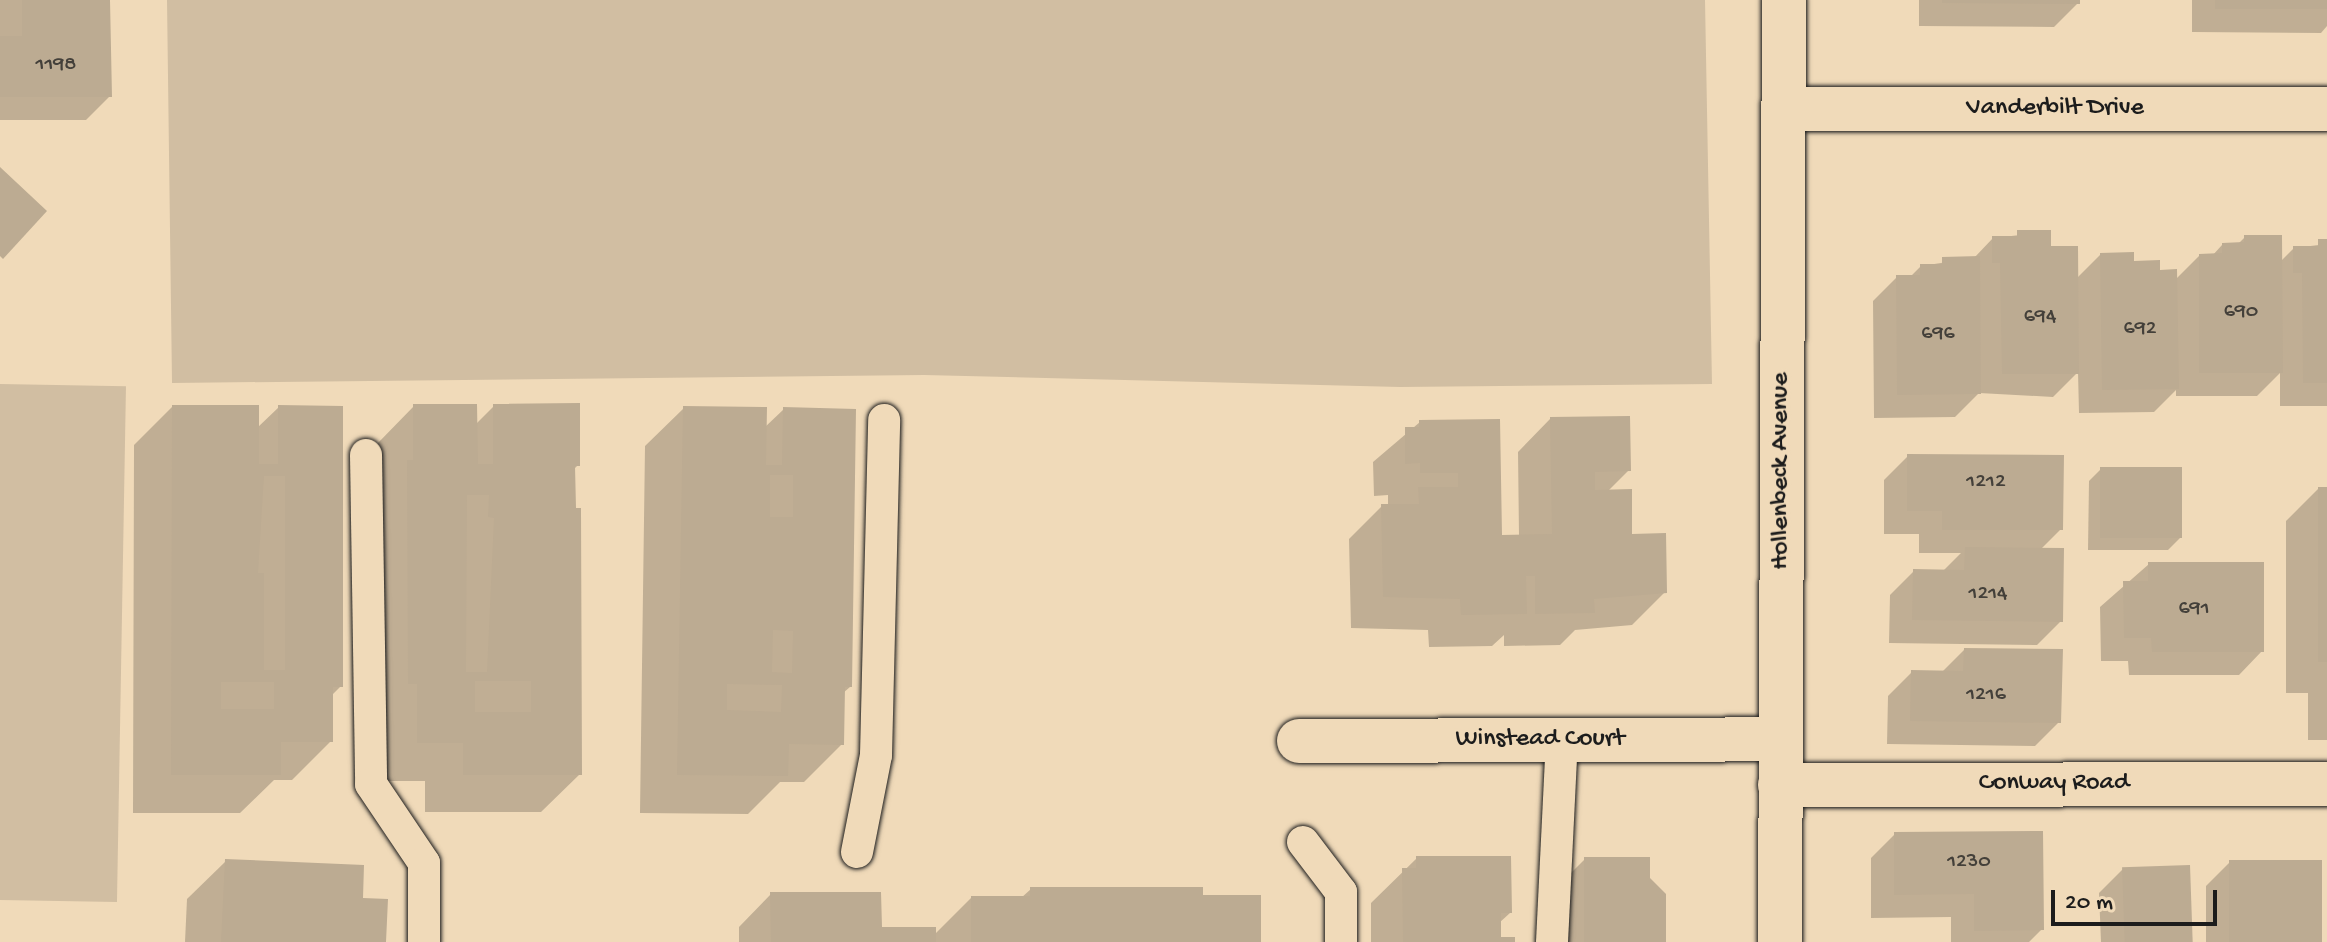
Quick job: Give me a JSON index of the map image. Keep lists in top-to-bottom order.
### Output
{
  "streets": {
    "street": [
      "Vanderbilt Drive",
      "Hollenbeck Avenue",
      "Winstead Court",
      "Conway Road"
    ]
  },
  "crossings": [
    ["Vanderbilt Drive", "Hollenbeck Avenue"],
    ["Hollenbeck Avenue", "Winstead Court"],
    ["Hollenbeck Avenue", "Conway Road"]
  ],
  "house_numbers": [
    "1198",
    "690",
    "694",
    "692",
    "696",
    "1212",
    "1214",
    "691",
    "1216",
    "1230"
  ],
  "scale_bar": "20 m"
}
